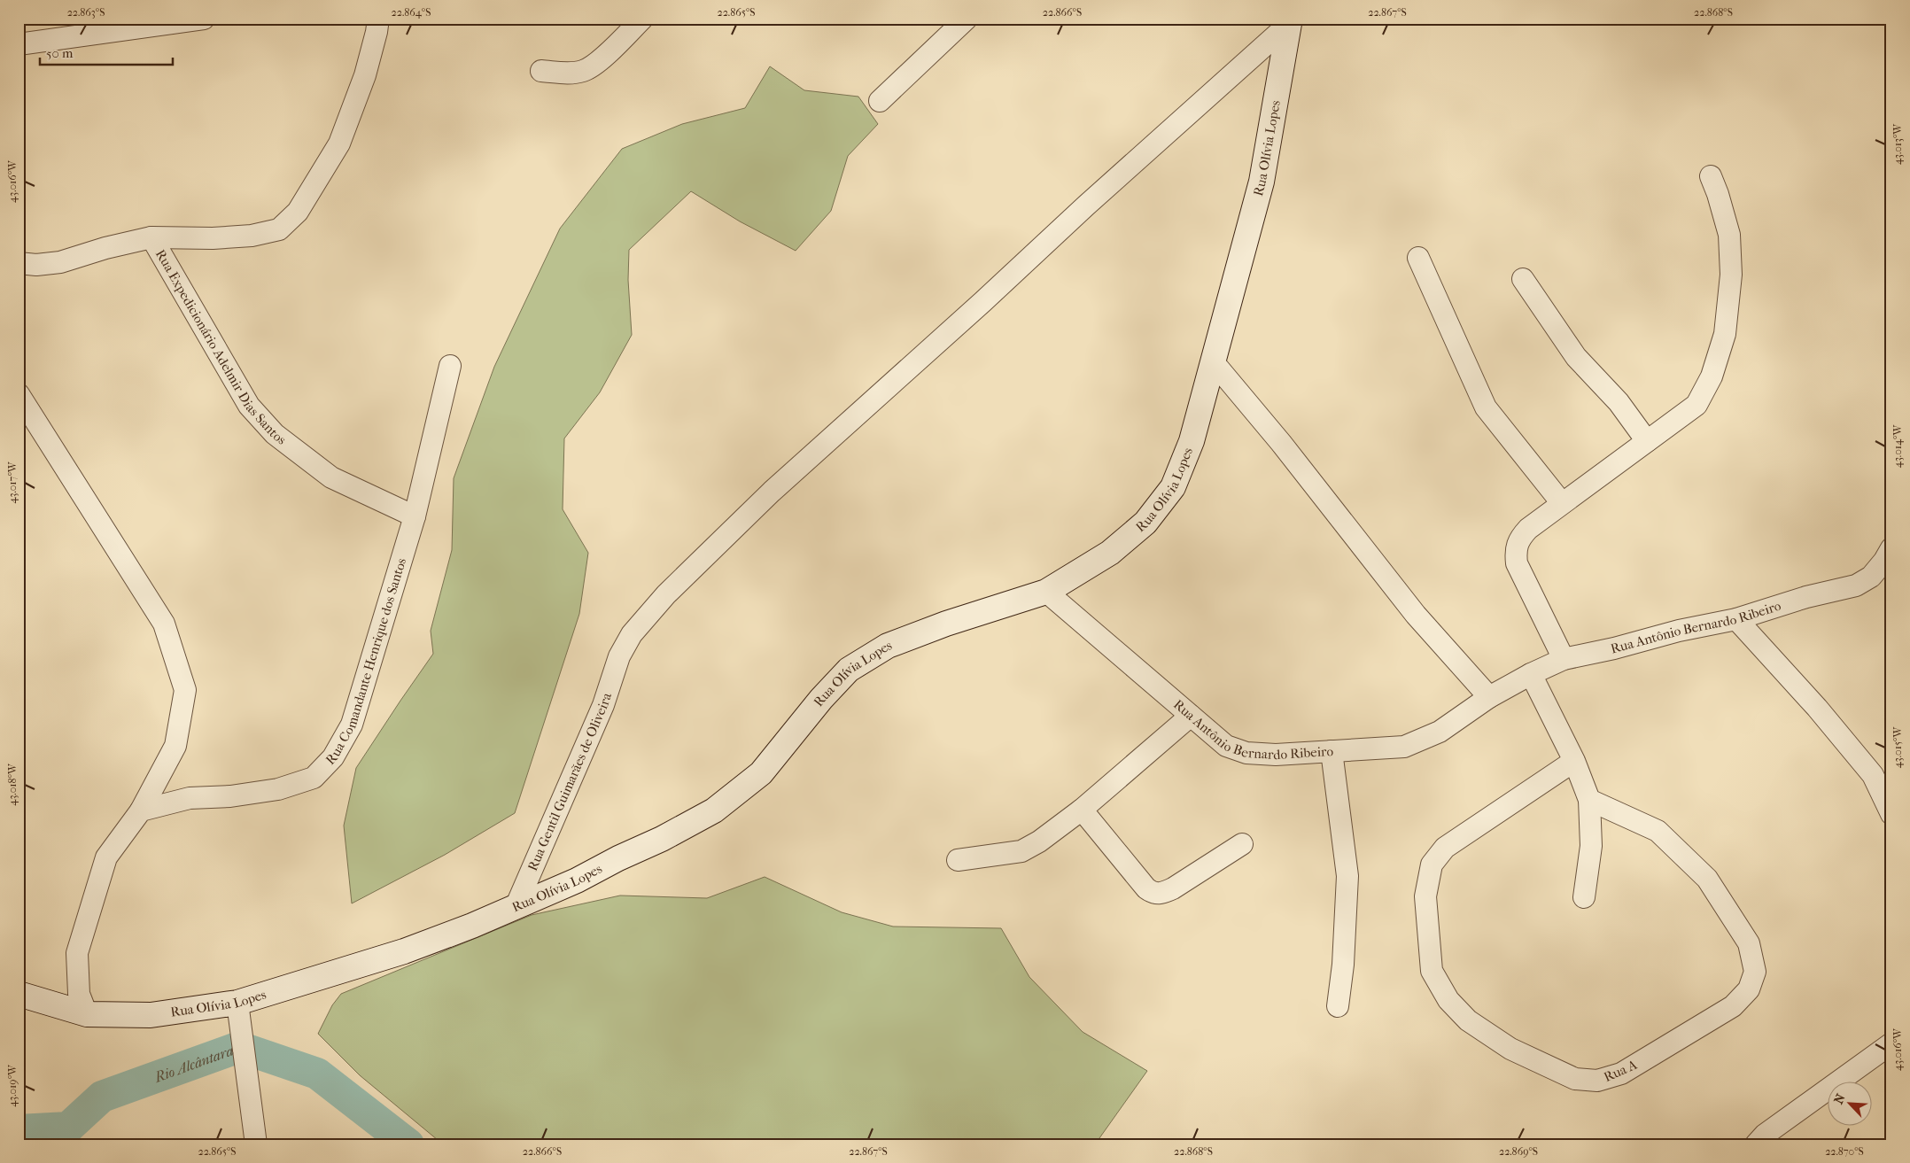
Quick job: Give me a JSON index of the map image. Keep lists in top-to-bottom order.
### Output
{
  "streets": {
    "street": [
      "Rua Olívia Lopes",
      "Rua Expedicionário Adelmir Dias Santos",
      "Rua Antônio Bernardo Ribeiro",
      "Rua Comandante Henrique dos Santos",
      "Rua Gentil Guimarães de Oliveira",
      "Rua A"
    ]
  },
  "crossings": [
    ["Rua Olívia Lopes", "Rua Antônio Bernardo Ribeiro"],
    ["Rua Olívia Lopes", "Rua Gentil Guimarães de Oliveira"],
    ["Rua Expedicionário Adelmir Dias Santos", "Rua Comandante Henrique dos Santos"]
  ],
  "water": ["Rio Alcântara"],
  "scale_bar": "50 m",
  "north": "top left",
  "coordinates": [
    "22.863°S",
    "22.864°S",
    "22.865°S",
    "22.866°S",
    "22.867°S",
    "22.868°S",
    "43.013°W",
    "43.016°W",
    "43.014°W",
    "43.017°W",
    "43.015°W",
    "43.018°W",
    "43.019°W",
    "22.869°S",
    "22.870°S"
  ]
}
